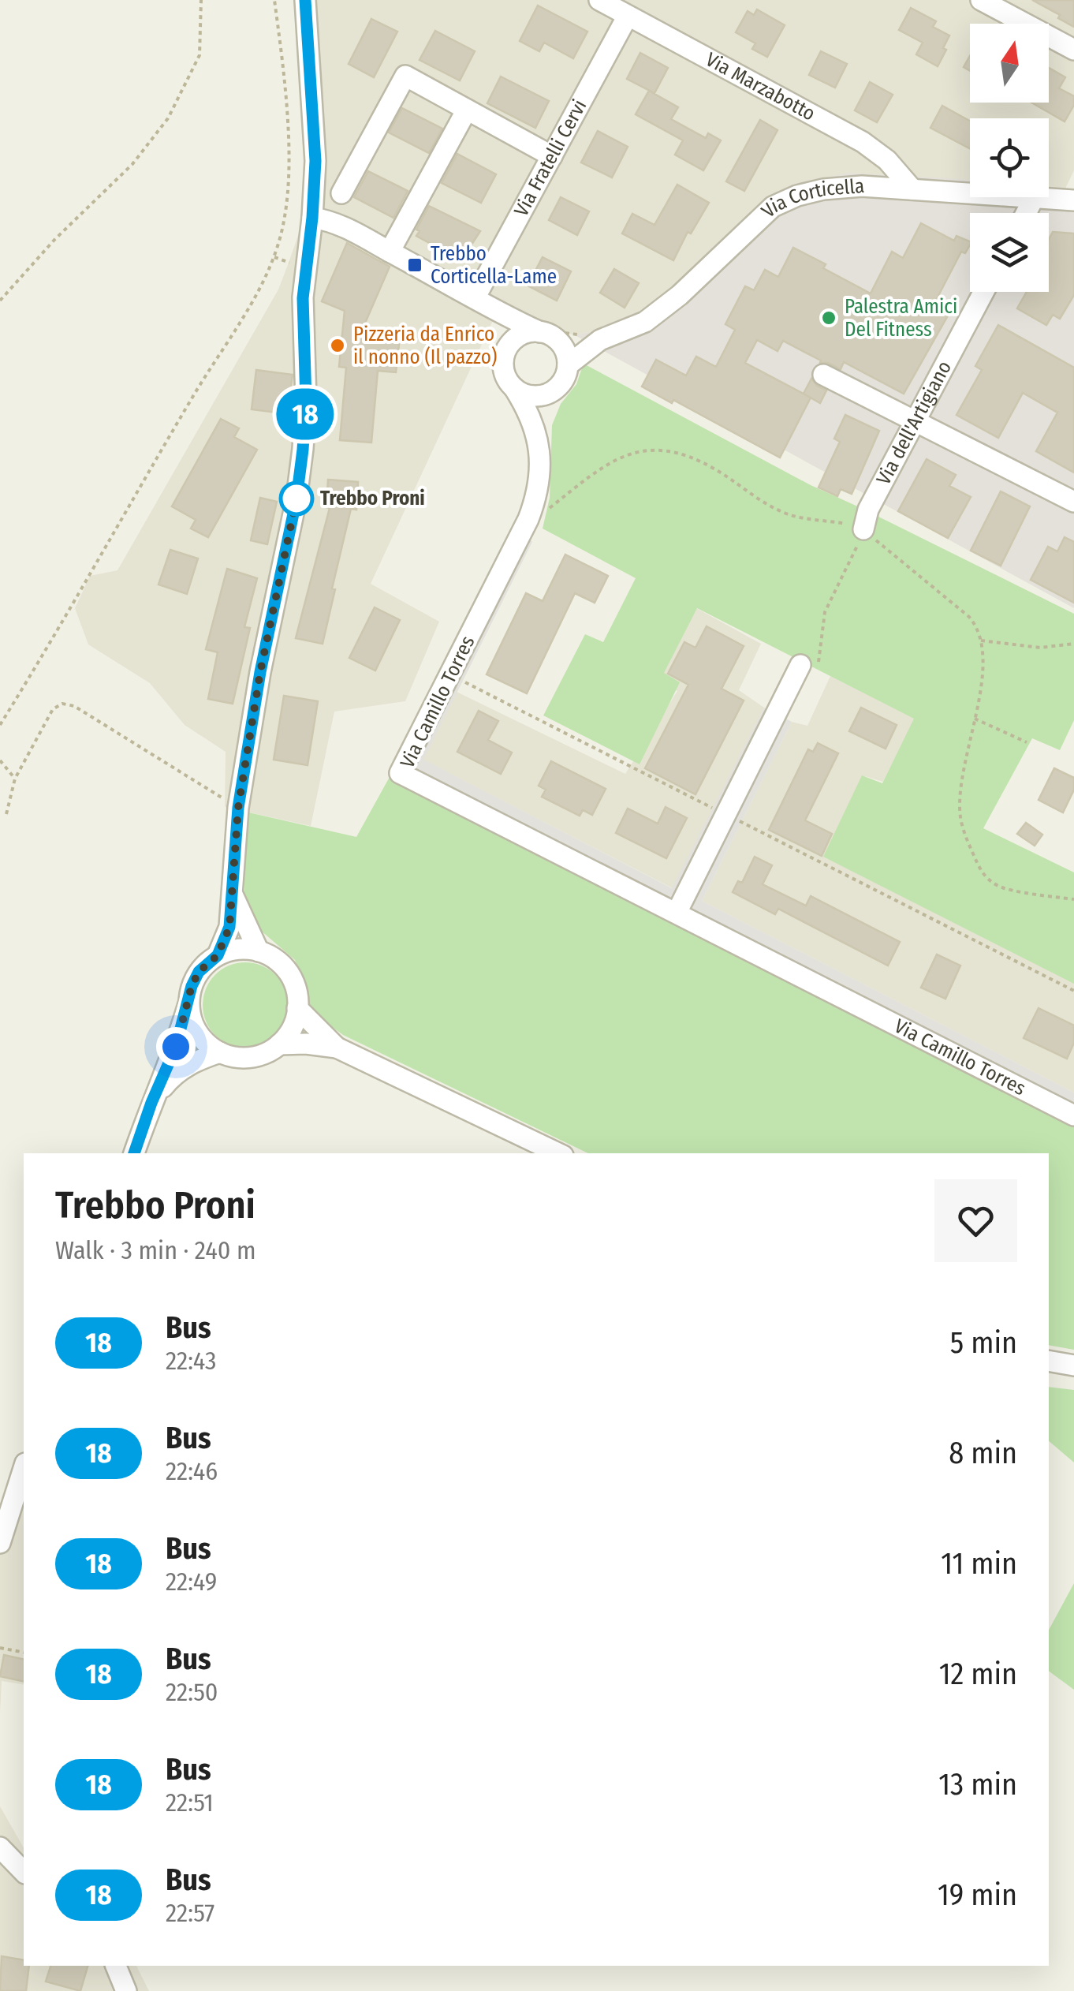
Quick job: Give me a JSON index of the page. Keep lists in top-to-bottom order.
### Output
{
  "streets": {
    "street": [
      "Via Marzabotto",
      "Via Fratelli Cervi",
      "Via Corticella",
      "Via dell'Artigiano",
      "Via Camillo Torres"
    ]
  },
  "crossings": [
    ["Via Marzabotto", "Via Fratelli Cervi"],
    ["Via Marzabotto", "Via Corticella"],
    ["Via Fratelli Cervi", "Via Corticella"],
    ["Via Corticella", "Via Camillo Torres"]
  ],
  "places": {
    "transit": ["Trebbo Corticella-Lame"],
    "other": ["Palestra Amici Del Fitness", "Pizzeria da Enrico il nonno (Il pazzo)", "Trebbo Proni"]
  },
  "lines": ["bus line 18"],
  "north": "top",
  "page": {
    "on_map": "18",
    "heading": ["Trebbo Proni", "Walk · 3 min · 240 m"],
    "list": [
      {
        "mark": "18",
        "name": "Bus",
        "note": "22:43",
        "value": "5 min"
      },
      {
        "mark": "18",
        "name": "Bus",
        "note": "22:46",
        "value": "8 min"
      },
      {
        "mark": "18",
        "name": "Bus",
        "note": "22:49",
        "value": "11 min"
      },
      {
        "mark": "18",
        "name": "Bus",
        "note": "22:50",
        "value": "12 min"
      },
      {
        "mark": "18",
        "name": "Bus",
        "note": "22:51",
        "value": "13 min"
      },
      {
        "mark": "18",
        "name": "Bus",
        "note": "22:57",
        "value": "19 min"
      }
    ]
  }
}
